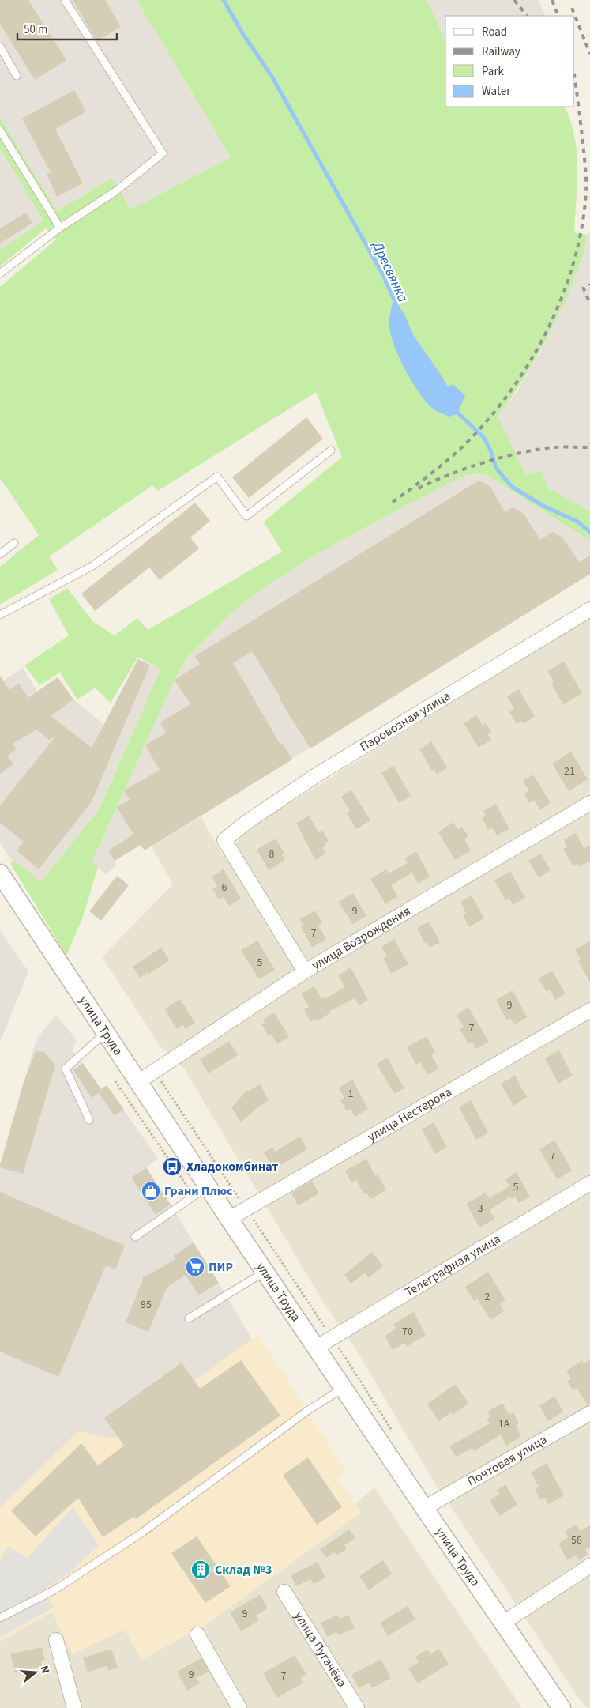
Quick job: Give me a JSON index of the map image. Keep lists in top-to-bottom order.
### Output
{
  "streets": {
    "street": [
      "Паровозная улица",
      "улица Возрождения",
      "улица Труда",
      "улица Нестерова",
      "Телеграфная улица",
      "Почтовая улица",
      "улица Пугачёва"
    ]
  },
  "crossings": [
    ["Паровозная улица", "улица Возрождения"],
    ["улица Возрождения", "улица Труда"],
    ["улица Труда", "улица Нестерова"],
    ["улица Труда", "Телеграфная улица"],
    ["улица Труда", "Почтовая улица"]
  ],
  "water": ["Дресвянка"],
  "places": {
    "bus stop": ["Хладокомбинат"],
    "shop": ["Грани Плюс"],
    "supermarket": ["ПИР"],
    "building": ["Склад №3"]
  },
  "house_numbers": [
    "21",
    "8",
    "6",
    "9",
    "7",
    "5",
    "9",
    "7",
    "1",
    "7",
    "5",
    "3",
    "2",
    "95",
    "70",
    "1А",
    "58",
    "9",
    "9",
    "7"
  ],
  "legend": [
    "Road",
    "Railway",
    "Park",
    "Water"
  ],
  "scale_bar": "50 m",
  "north": "right"
}
